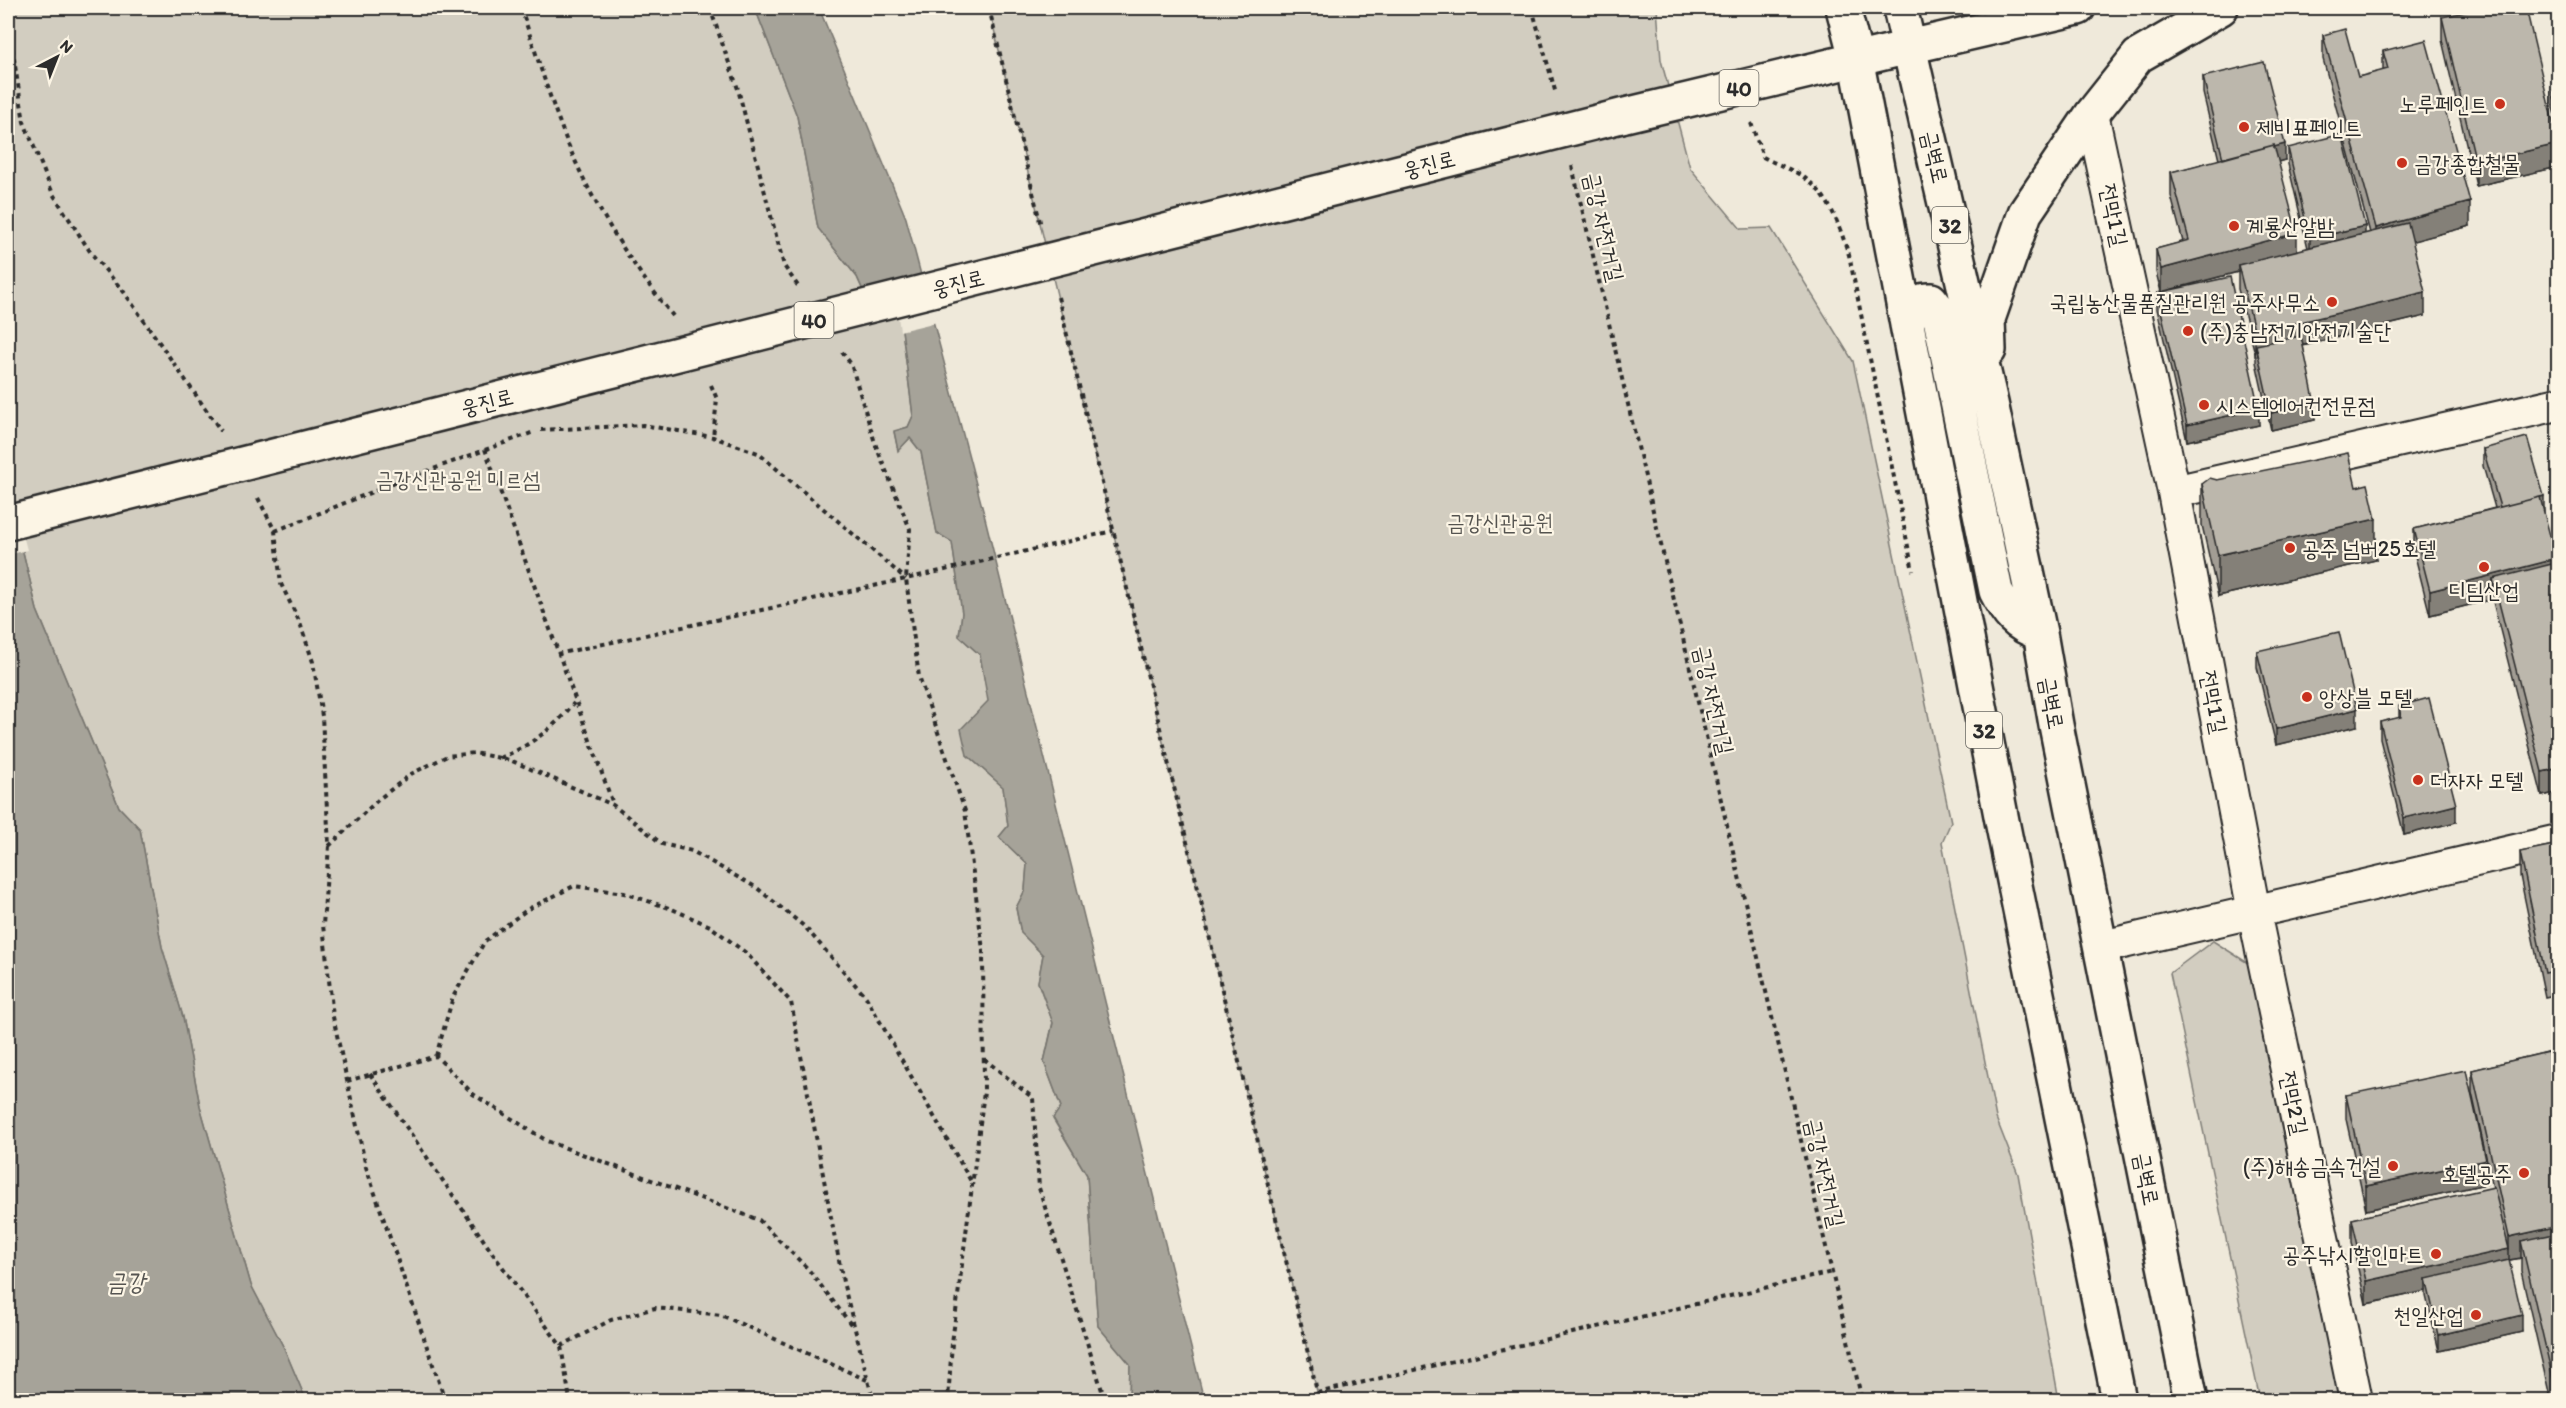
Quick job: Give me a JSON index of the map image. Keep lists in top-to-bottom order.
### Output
{
  "streets": {
    "main road": [
      "40",
      "금벽로",
      "웅진로",
      "32"
    ],
    "street": ["전막1길", "전막2길"],
    "path": ["금강 자전거길"]
  },
  "crossings": [
    ["금벽로", "웅진로"],
    ["웅진로", "32"],
    ["전막1길", "전막2길"]
  ],
  "water": ["금강"],
  "parks": ["금강신관공원 미르섬", "금강신관공원"],
  "places": [
    "노루페인트",
    "제비표페인트",
    "금강종합철물",
    "계룡산알밤",
    "국립농산물품질관리원 공주사무소",
    "(주)충남전기안전기술단",
    "시스템에어컨전문점",
    "공주 넘버25호텔",
    "디딤산업",
    "앙상블 모텔",
    "더자자 모텔",
    "(주)해송금속건설",
    "호텔공주",
    "공주낚시할인마트",
    "천일산업"
  ],
  "north": "top right"
}
